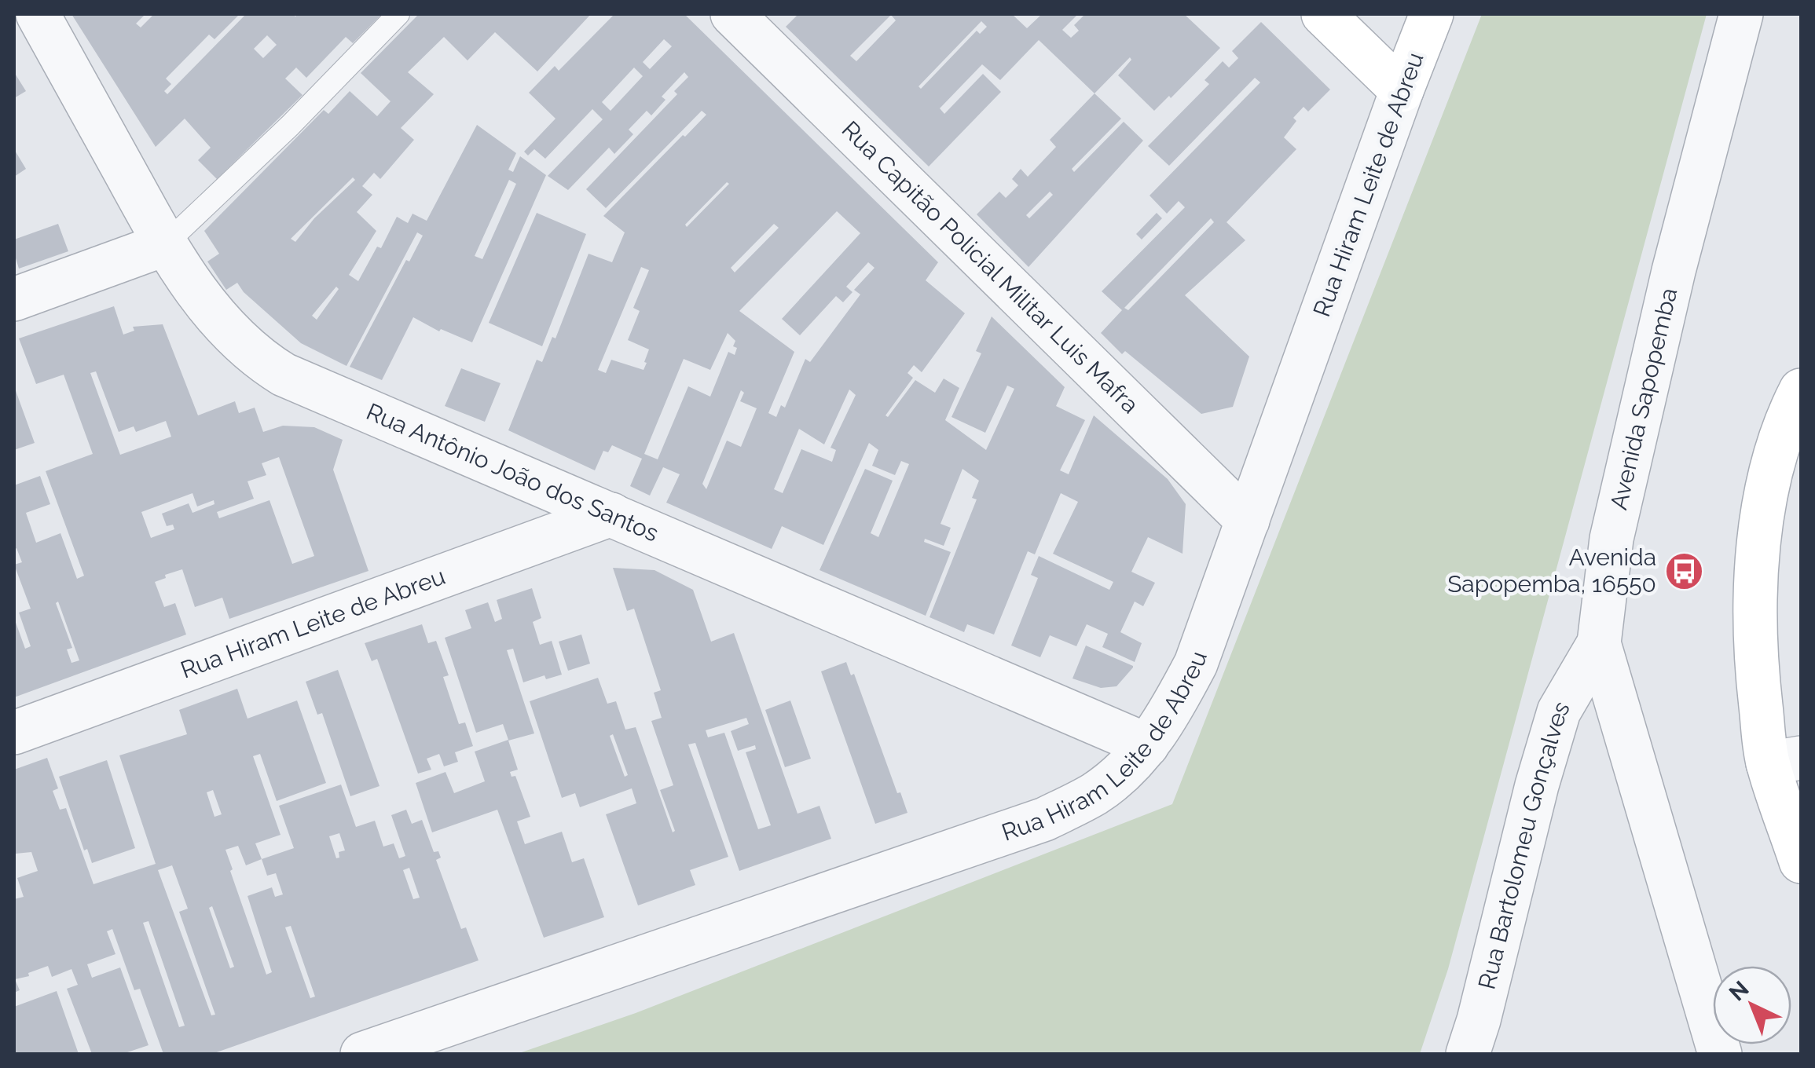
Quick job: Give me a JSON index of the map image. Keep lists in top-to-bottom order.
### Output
{
  "streets": {
    "main road": ["Rua Hiram Leite de Abreu"],
    "street": [
      "Rua Capitão Policial Militar Luis Mafra",
      "Avenida Sapopemba",
      "Rua Antônio João dos Santos",
      "Rua Bartolomeu Gonçalves"
    ]
  },
  "crossings": [
    ["Rua Hiram Leite de Abreu", "Rua Capitão Policial Militar Luis Mafra"],
    ["Rua Hiram Leite de Abreu", "Rua Antônio João dos Santos"],
    ["Avenida Sapopemba", "Rua Bartolomeu Gonçalves"]
  ],
  "places": {
    "bus stop": ["Avenida Sapopemba, 16550"]
  },
  "north": "top left"
}
